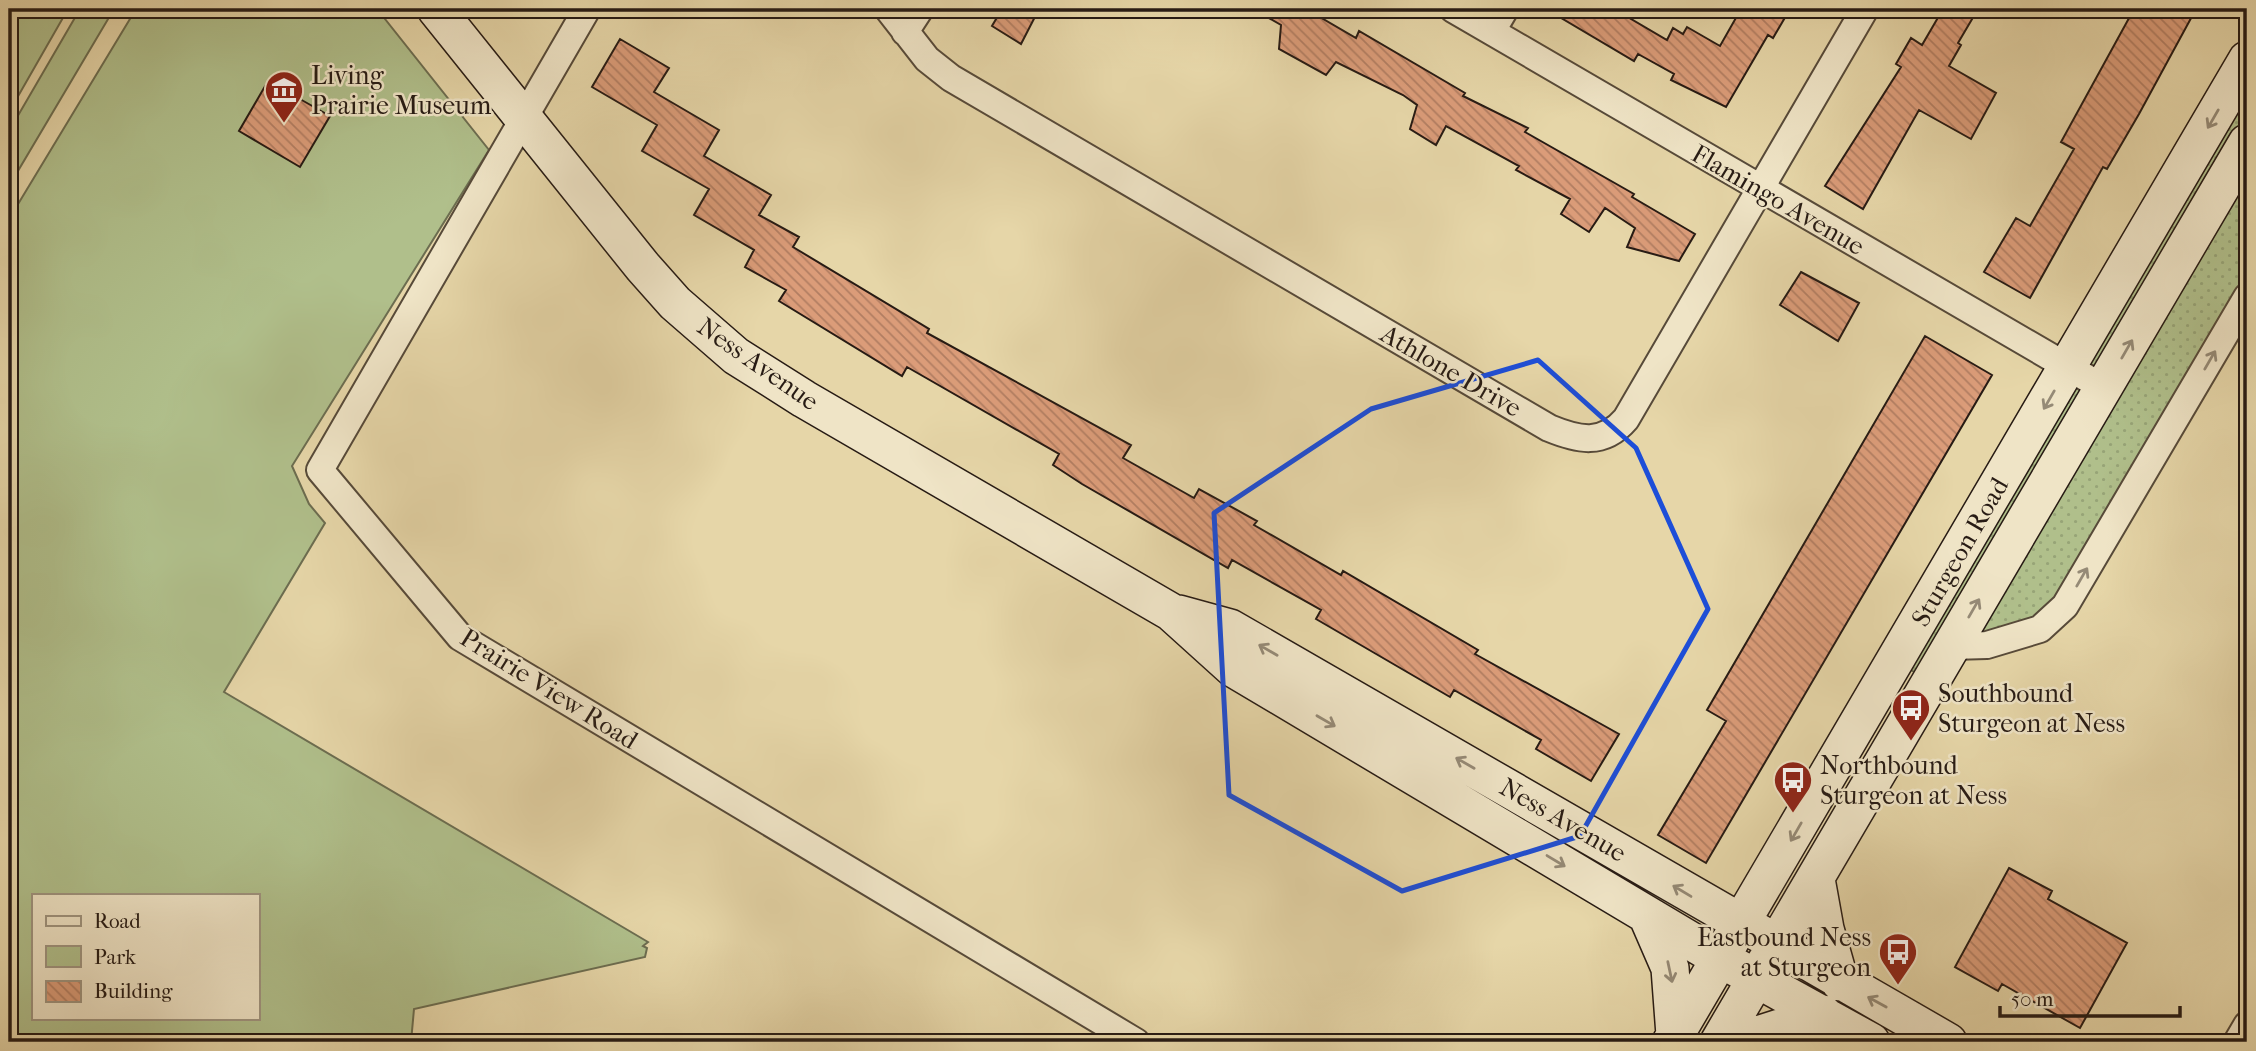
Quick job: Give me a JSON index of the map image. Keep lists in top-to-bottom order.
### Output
{
  "streets": {
    "main road": ["Ness Avenue", "Sturgeon Road"],
    "street": ["Flamingo Avenue", "Athlone Drive", "Prairie View Road"]
  },
  "crossings": [
    ["Flamingo Avenue", "Athlone Drive"],
    ["Flamingo Avenue", "Sturgeon Road"],
    ["Ness Avenue", "Sturgeon Road"],
    ["Ness Avenue", "Prairie View Road"]
  ],
  "places": {
    "museum": ["Living Prairie Museum"],
    "bus stop": ["Southbound Sturgeon at Ness", "Northbound Sturgeon at Ness", "Eastbound Ness at Sturgeon"]
  },
  "legend": ["Road", "Park", "Building"],
  "scale_bar": "50 m"
}
